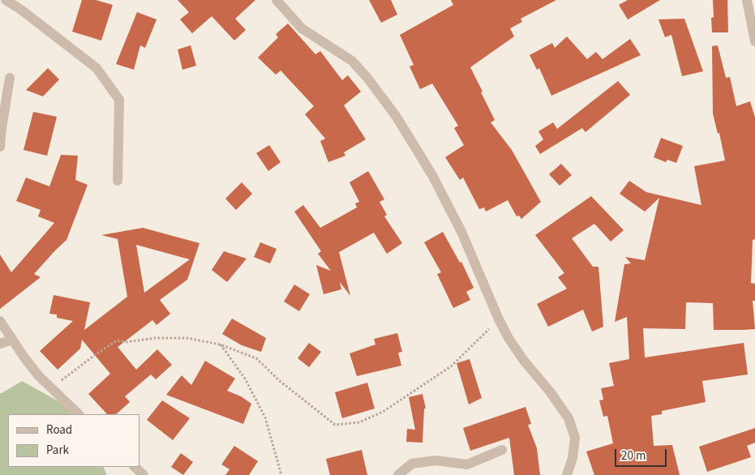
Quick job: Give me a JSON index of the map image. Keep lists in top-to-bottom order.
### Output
{
  "legend": ["Road", "Park"],
  "scale_bar": "20 m"
}
